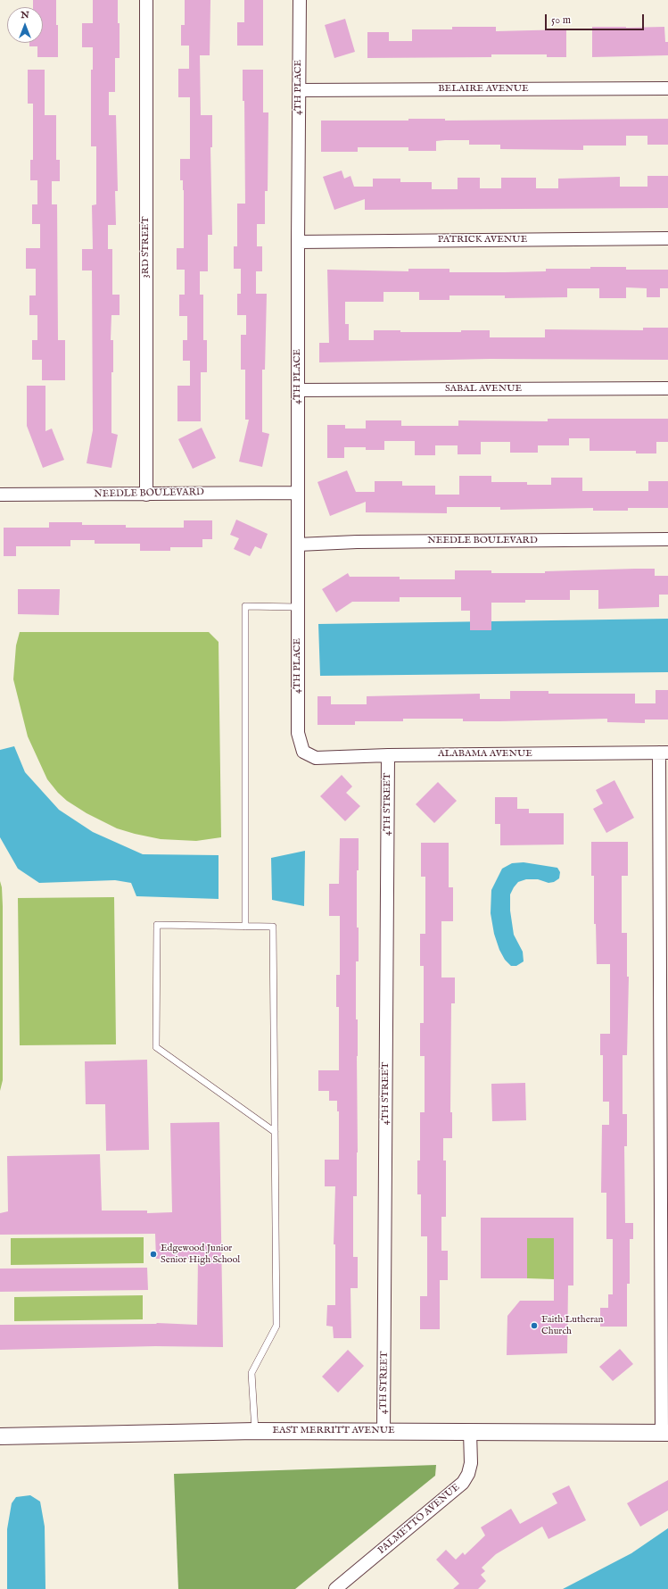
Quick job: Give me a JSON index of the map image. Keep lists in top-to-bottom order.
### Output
{
  "streets": {
    "street": [
      "4TH PLACE",
      "BELAIRE AVENUE",
      "PATRICK AVENUE",
      "3RD STREET",
      "SABAL AVENUE",
      "NEEDLE BOULEVARD",
      "ALABAMA AVENUE",
      "4TH STREET",
      "EAST MERRITT AVENUE",
      "PALMETTO AVENUE"
    ]
  },
  "crossings": [
    ["4TH PLACE", "BELAIRE AVENUE"],
    ["4TH PLACE", "PATRICK AVENUE"],
    ["4TH PLACE", "SABAL AVENUE"],
    ["4TH PLACE", "NEEDLE BOULEVARD"],
    ["4TH PLACE", "ALABAMA AVENUE"],
    ["3RD STREET", "NEEDLE BOULEVARD"],
    ["ALABAMA AVENUE", "4TH STREET"],
    ["4TH STREET", "EAST MERRITT AVENUE"],
    ["EAST MERRITT AVENUE", "PALMETTO AVENUE"]
  ],
  "places": ["Edgewood Junior Senior High School", "Faith Lutheran Church"],
  "scale_bar": "50 m",
  "north": "top"
}
